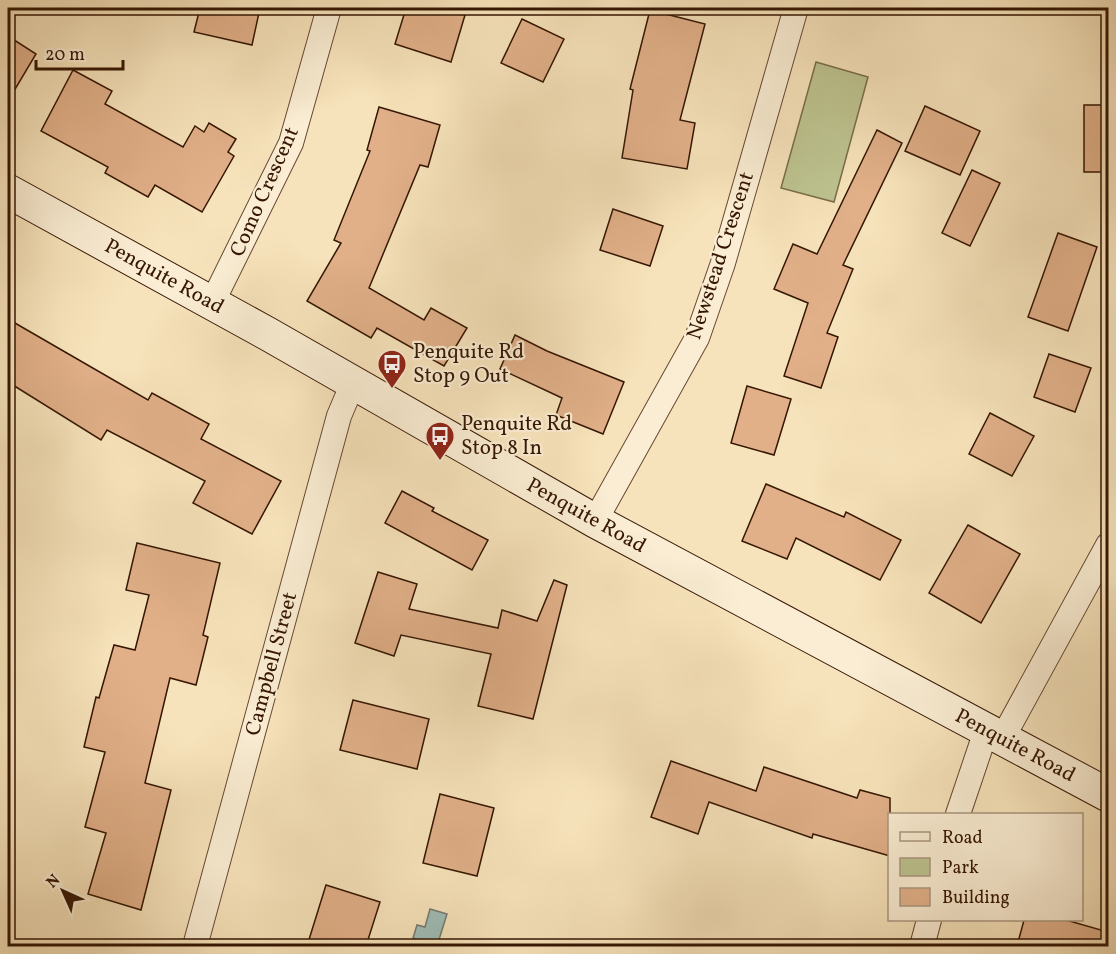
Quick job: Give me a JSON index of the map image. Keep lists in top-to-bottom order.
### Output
{
  "streets": {
    "street": [
      "Como Crescent",
      "Newstead Crescent",
      "Penquite Road",
      "Campbell Street"
    ]
  },
  "crossings": [
    ["Como Crescent", "Penquite Road"],
    ["Newstead Crescent", "Penquite Road"],
    ["Penquite Road", "Campbell Street"]
  ],
  "places": {
    "bus stop": ["Penquite Rd Stop 9 Out", "Penquite Rd Stop 8 In"]
  },
  "legend": ["Road", "Park", "Building"],
  "scale_bar": "20 m",
  "north": "top left"
}
